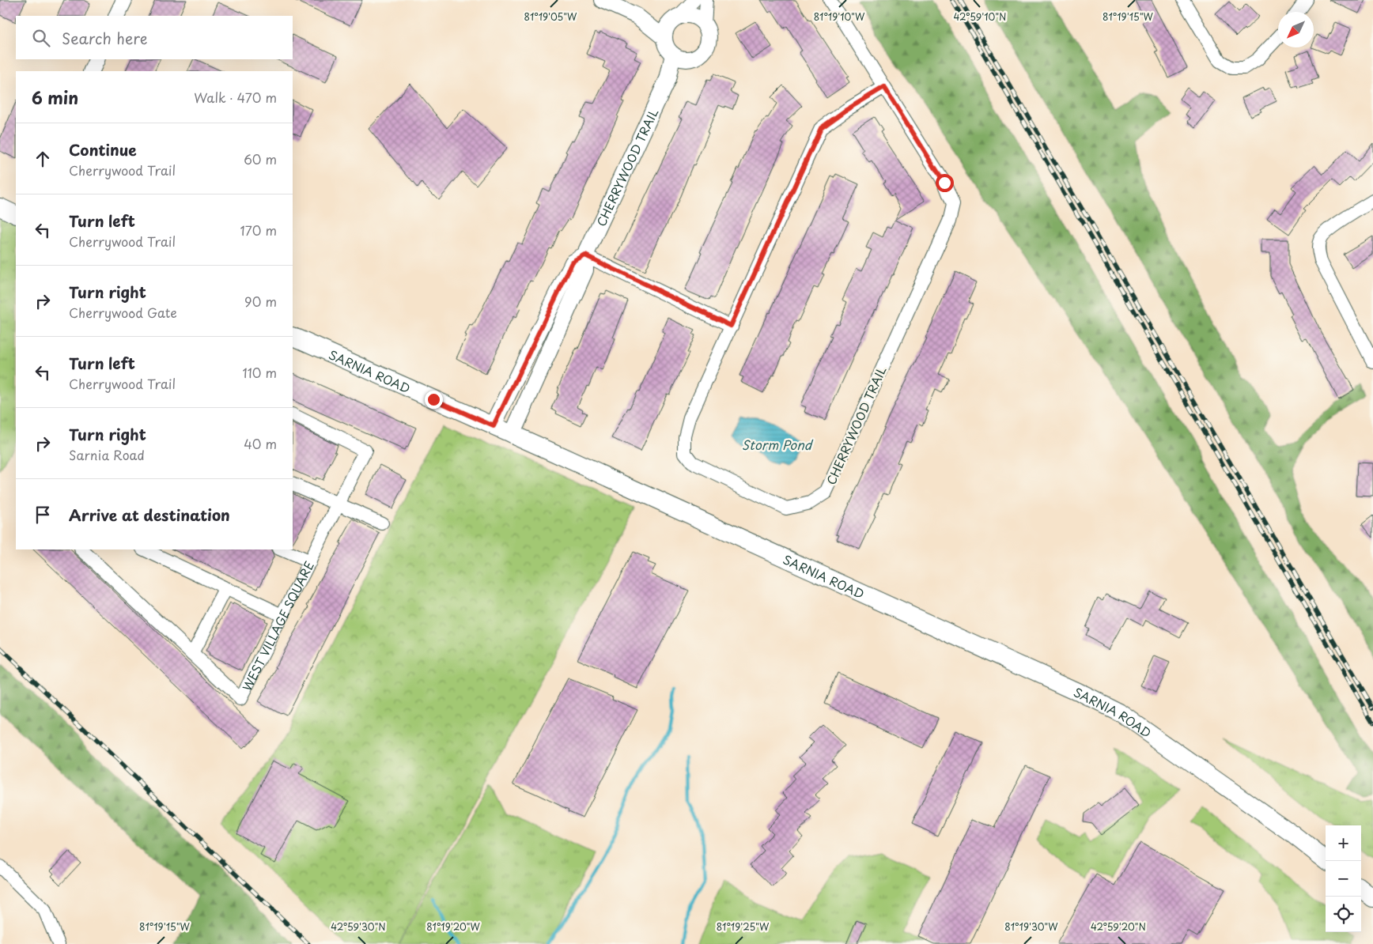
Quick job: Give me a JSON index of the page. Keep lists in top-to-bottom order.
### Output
{
  "streets": {
    "main road": ["SARNIA ROAD"],
    "street": ["CHERRYWOOD TRAIL", "WEST VILLAGE SQUARE"]
  },
  "crossings": [
    ["CHERRYWOOD TRAIL", "SARNIA ROAD"]
  ],
  "water": ["Storm Pond"],
  "north": "bottom left",
  "page": {
    "search": "Search here",
    "heading": ["6 min", "Walk · 470 m"],
    "list": [
      ["Continue", "Cherrywood Trail", "60 m"],
      ["Turn left", "Cherrywood Trail", "170 m"],
      ["Turn right", "Cherrywood Gate", "90 m"],
      ["Turn left", "Cherrywood Trail", "110 m"],
      ["Turn right", "Sarnia Road", "40 m"],
      "Arrive at destination"
    ],
    "map_buttons": ["+", "−"]
  },
  "coordinates": [
    "81°19'05\"W",
    "81°19'10\"W",
    "81°19'15\"W",
    "42°59'10\"N",
    "42°59'30\"N",
    "42°59'20\"N",
    "81°19'20\"W",
    "81°19'25\"W",
    "81°19'30\"W"
  ]
}
